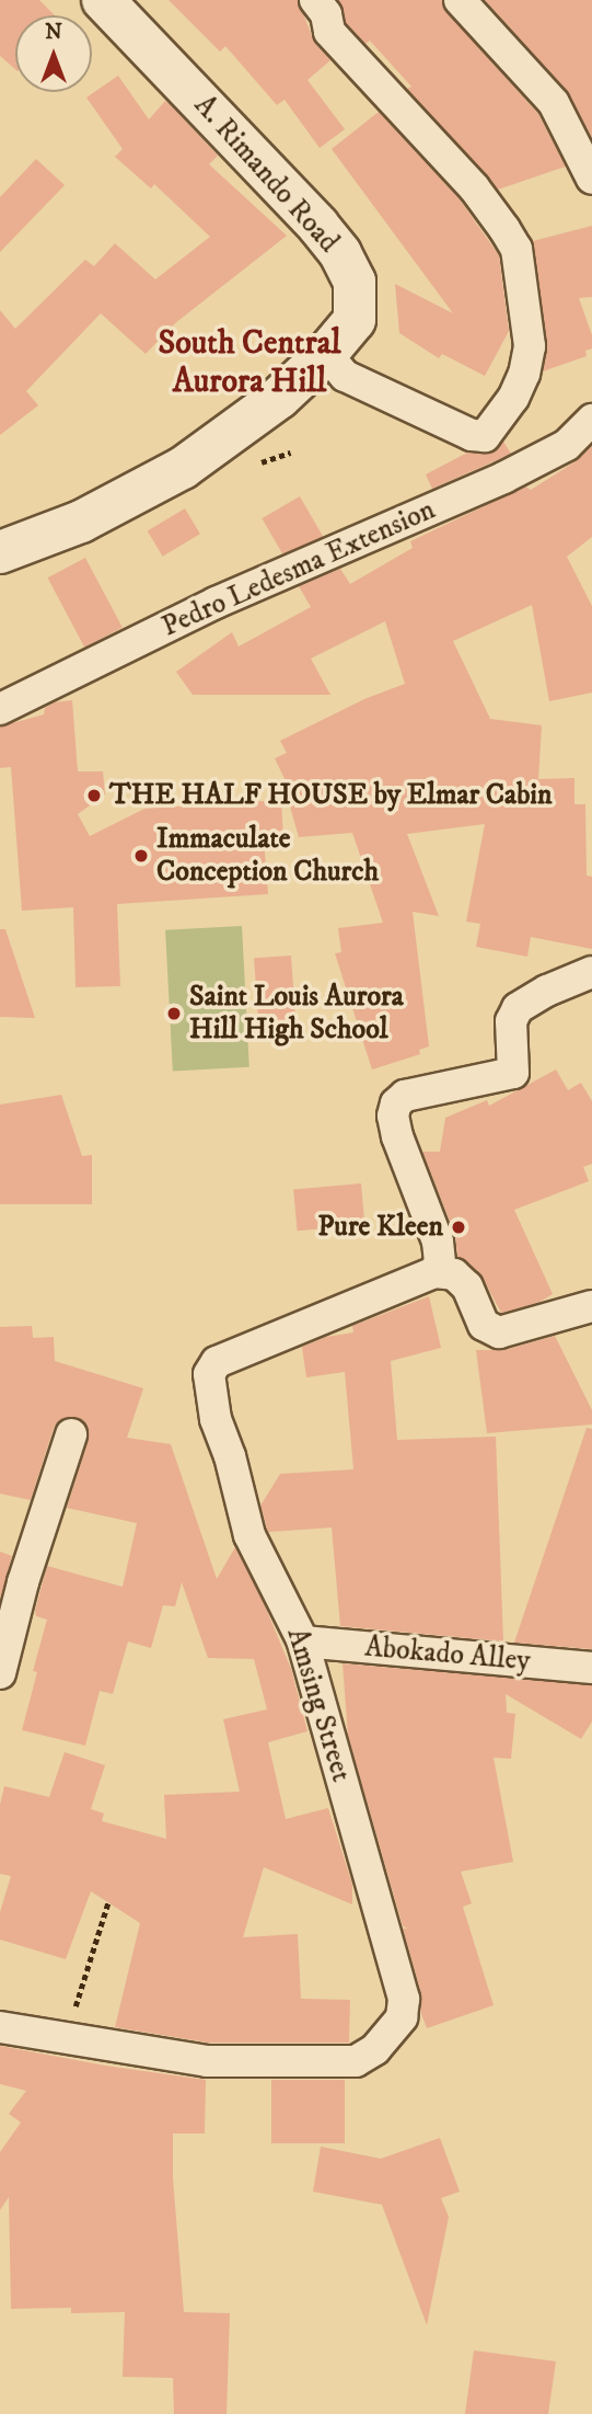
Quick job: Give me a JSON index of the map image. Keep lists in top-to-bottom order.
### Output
{
  "streets": {
    "main road": ["A. Rimando Road"],
    "street": ["Pedro Ledesma Extension", "Abokado Alley", "Amsing Street"]
  },
  "crossings": [
    ["Abokado Alley", "Amsing Street"]
  ],
  "districts": ["South Central Aurora Hill"],
  "places": [
    "THE HALF HOUSE by Elmar Cabin",
    "Immaculate Conception Church",
    "Saint Louis Aurora Hill High School",
    "Pure Kleen"
  ],
  "north": "top"
}
